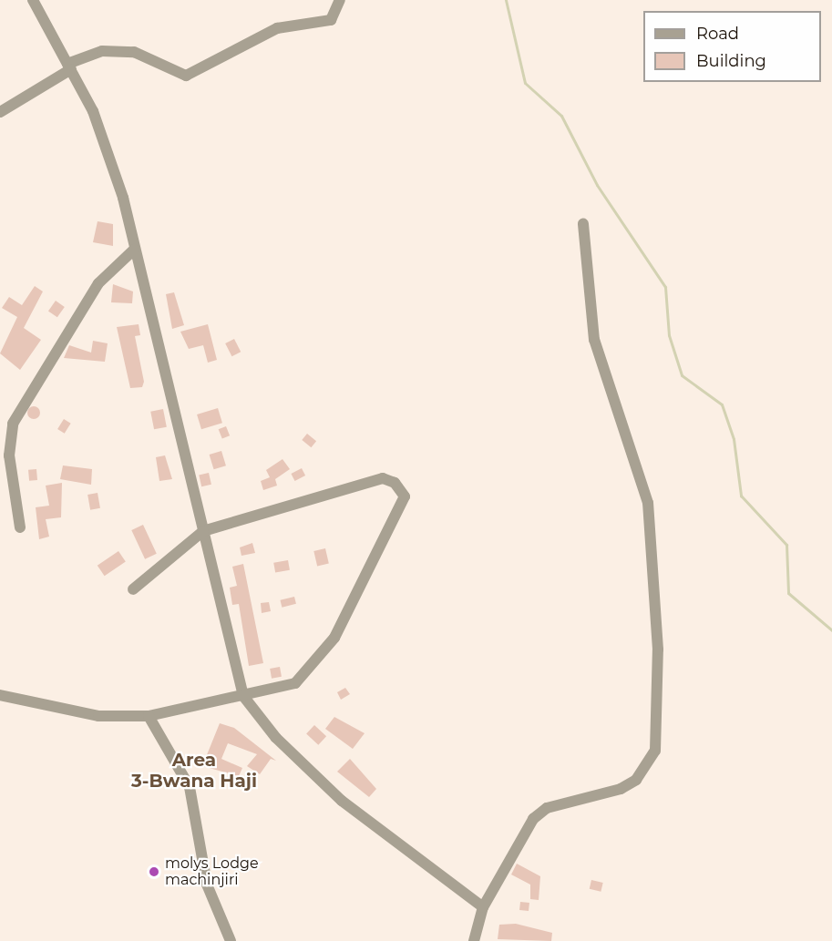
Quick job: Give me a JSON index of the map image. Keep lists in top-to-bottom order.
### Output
{
  "districts": ["Area 3-Bwana Haji"],
  "places": ["molys Lodge machinjiri"],
  "legend": ["Road", "Building"]
}
